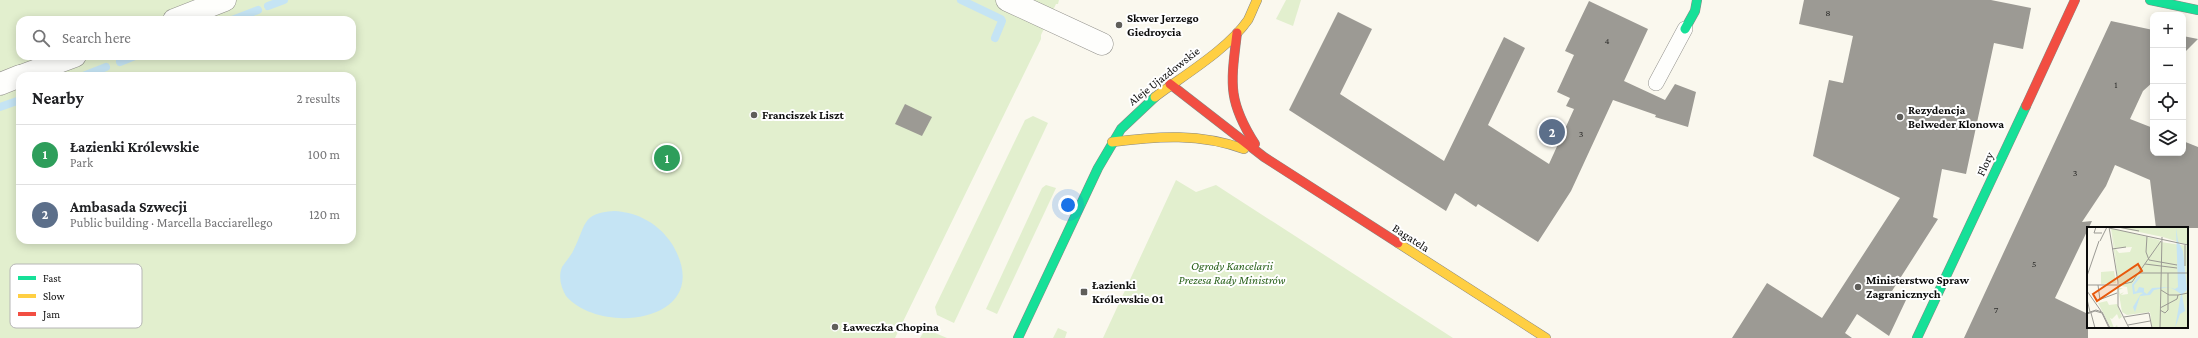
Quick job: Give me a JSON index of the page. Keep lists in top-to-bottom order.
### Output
{
  "streets": {
    "street": ["Aleje Ujazdowskie", "Flory", "Bagatela"]
  },
  "crossings": [
    ["Aleje Ujazdowskie", "Bagatela"]
  ],
  "parks": ["Ogrody Kancelarii Prezesa Rady Ministrów"],
  "places": {
    "other": [
      "Skwer Jerzego Giedroycia",
      "Franciszek Liszt",
      "Rezydencja Belweder Klonowa",
      "Ministerstwo Spraw Zagranicznych",
      "Ławeczka Chopina"
    ],
    "transit": ["Łazienki Królewskie 01"]
  },
  "house_numbers": [
    "8",
    "4",
    "1",
    "3",
    "3",
    "5",
    "7"
  ],
  "legend": ["Fast", "Slow", "Jam"],
  "page": {
    "map_buttons": ["+", "−"],
    "search": "Search here",
    "heading": ["Nearby", "2 results"],
    "pins": ["2", "1"],
    "list": [
      {
        "mark": "1",
        "name": "Łazienki Królewskie",
        "note": "Park",
        "value": "100 m"
      },
      {
        "mark": "2",
        "name": "Ambasada Szwecji",
        "note": "Public building · Marcella Bacciarellego",
        "value": "120 m"
      }
    ]
  }
}
